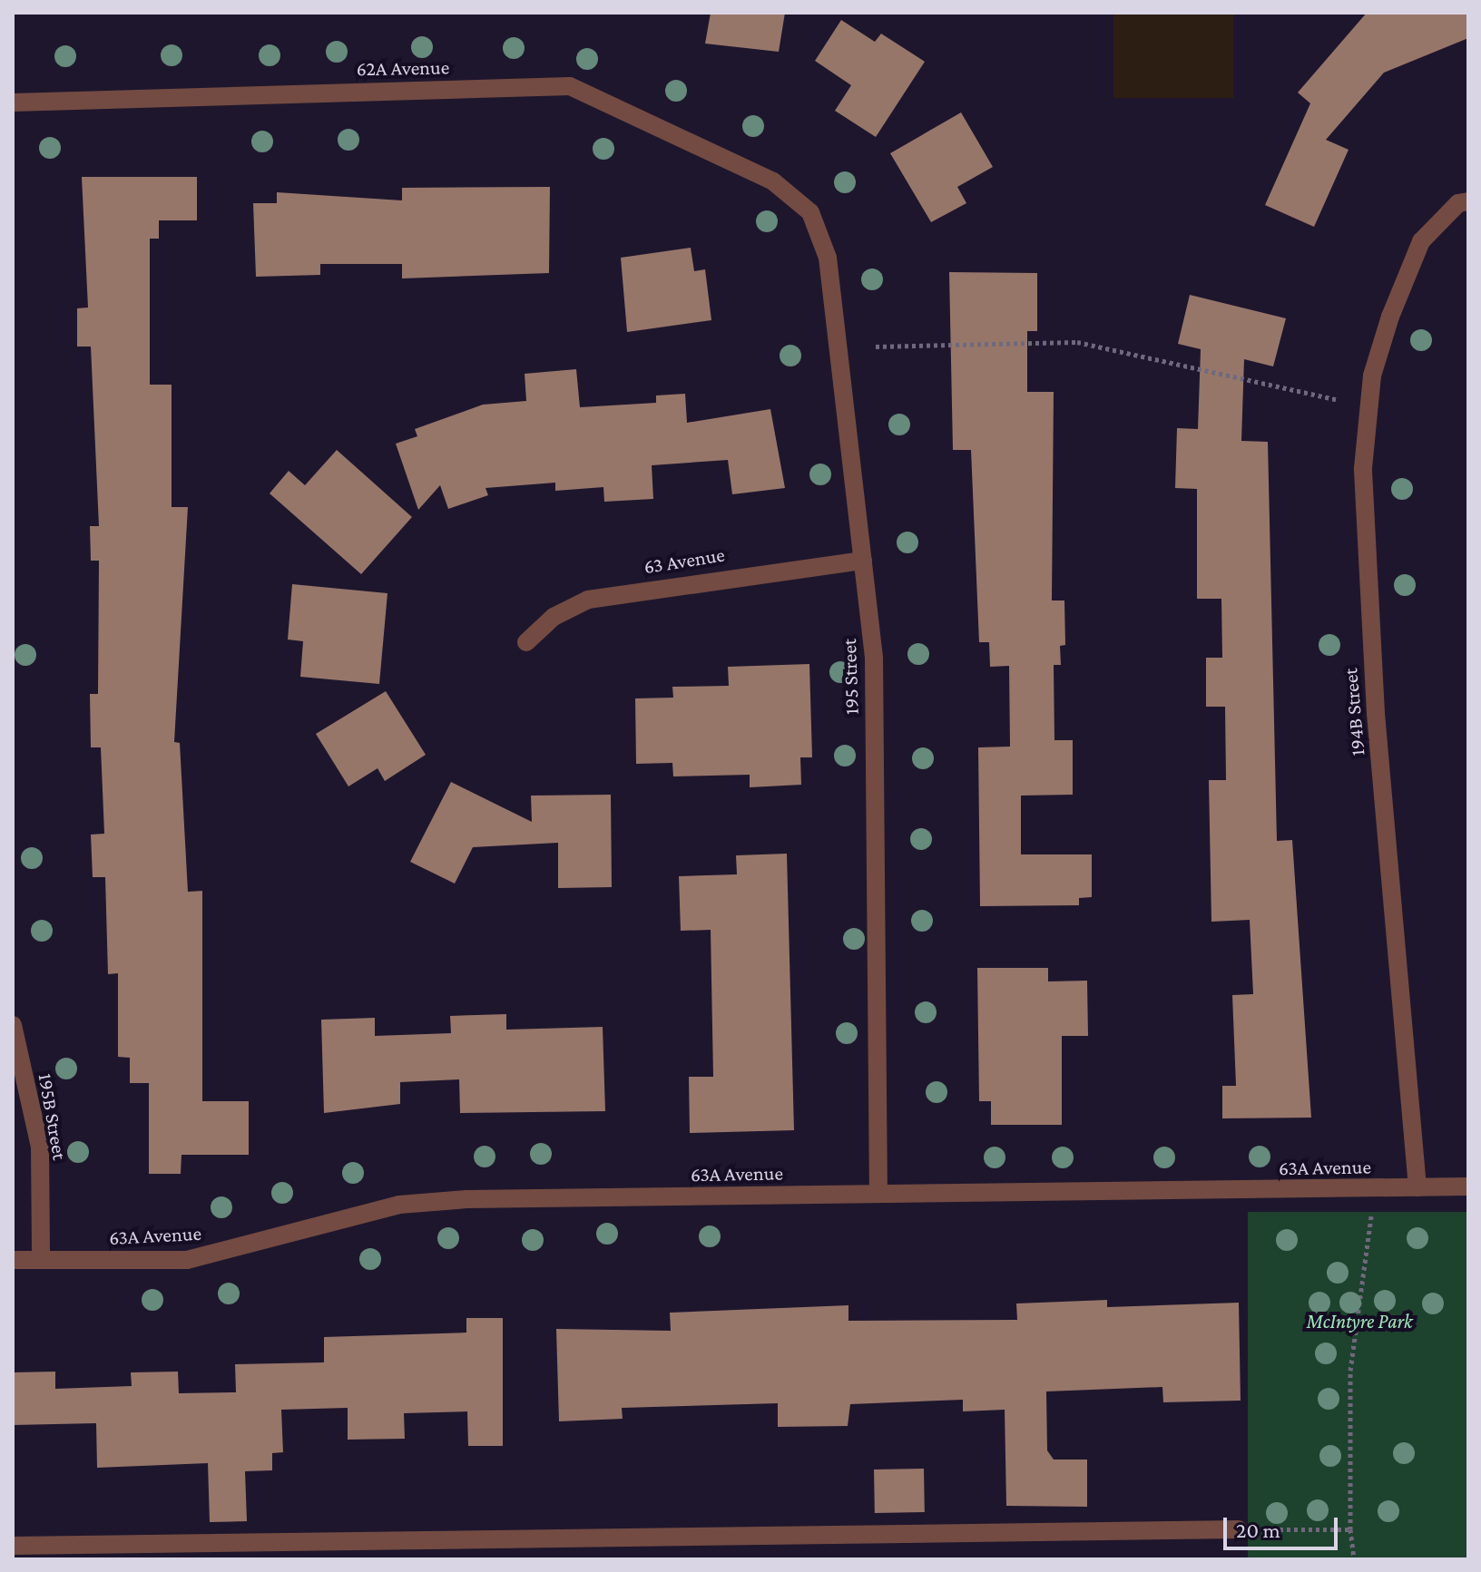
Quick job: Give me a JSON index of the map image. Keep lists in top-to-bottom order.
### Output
{
  "streets": {
    "street": [
      "62A Avenue",
      "63 Avenue",
      "195 Street",
      "194B Street",
      "195B Street",
      "63A Avenue"
    ]
  },
  "crossings": [
    ["62A Avenue", "195 Street"],
    ["63 Avenue", "195 Street"],
    ["195 Street", "63A Avenue"],
    ["194B Street", "63A Avenue"],
    ["195B Street", "63A Avenue"]
  ],
  "parks": ["McIntyre Park"],
  "scale_bar": "20 m"
}
